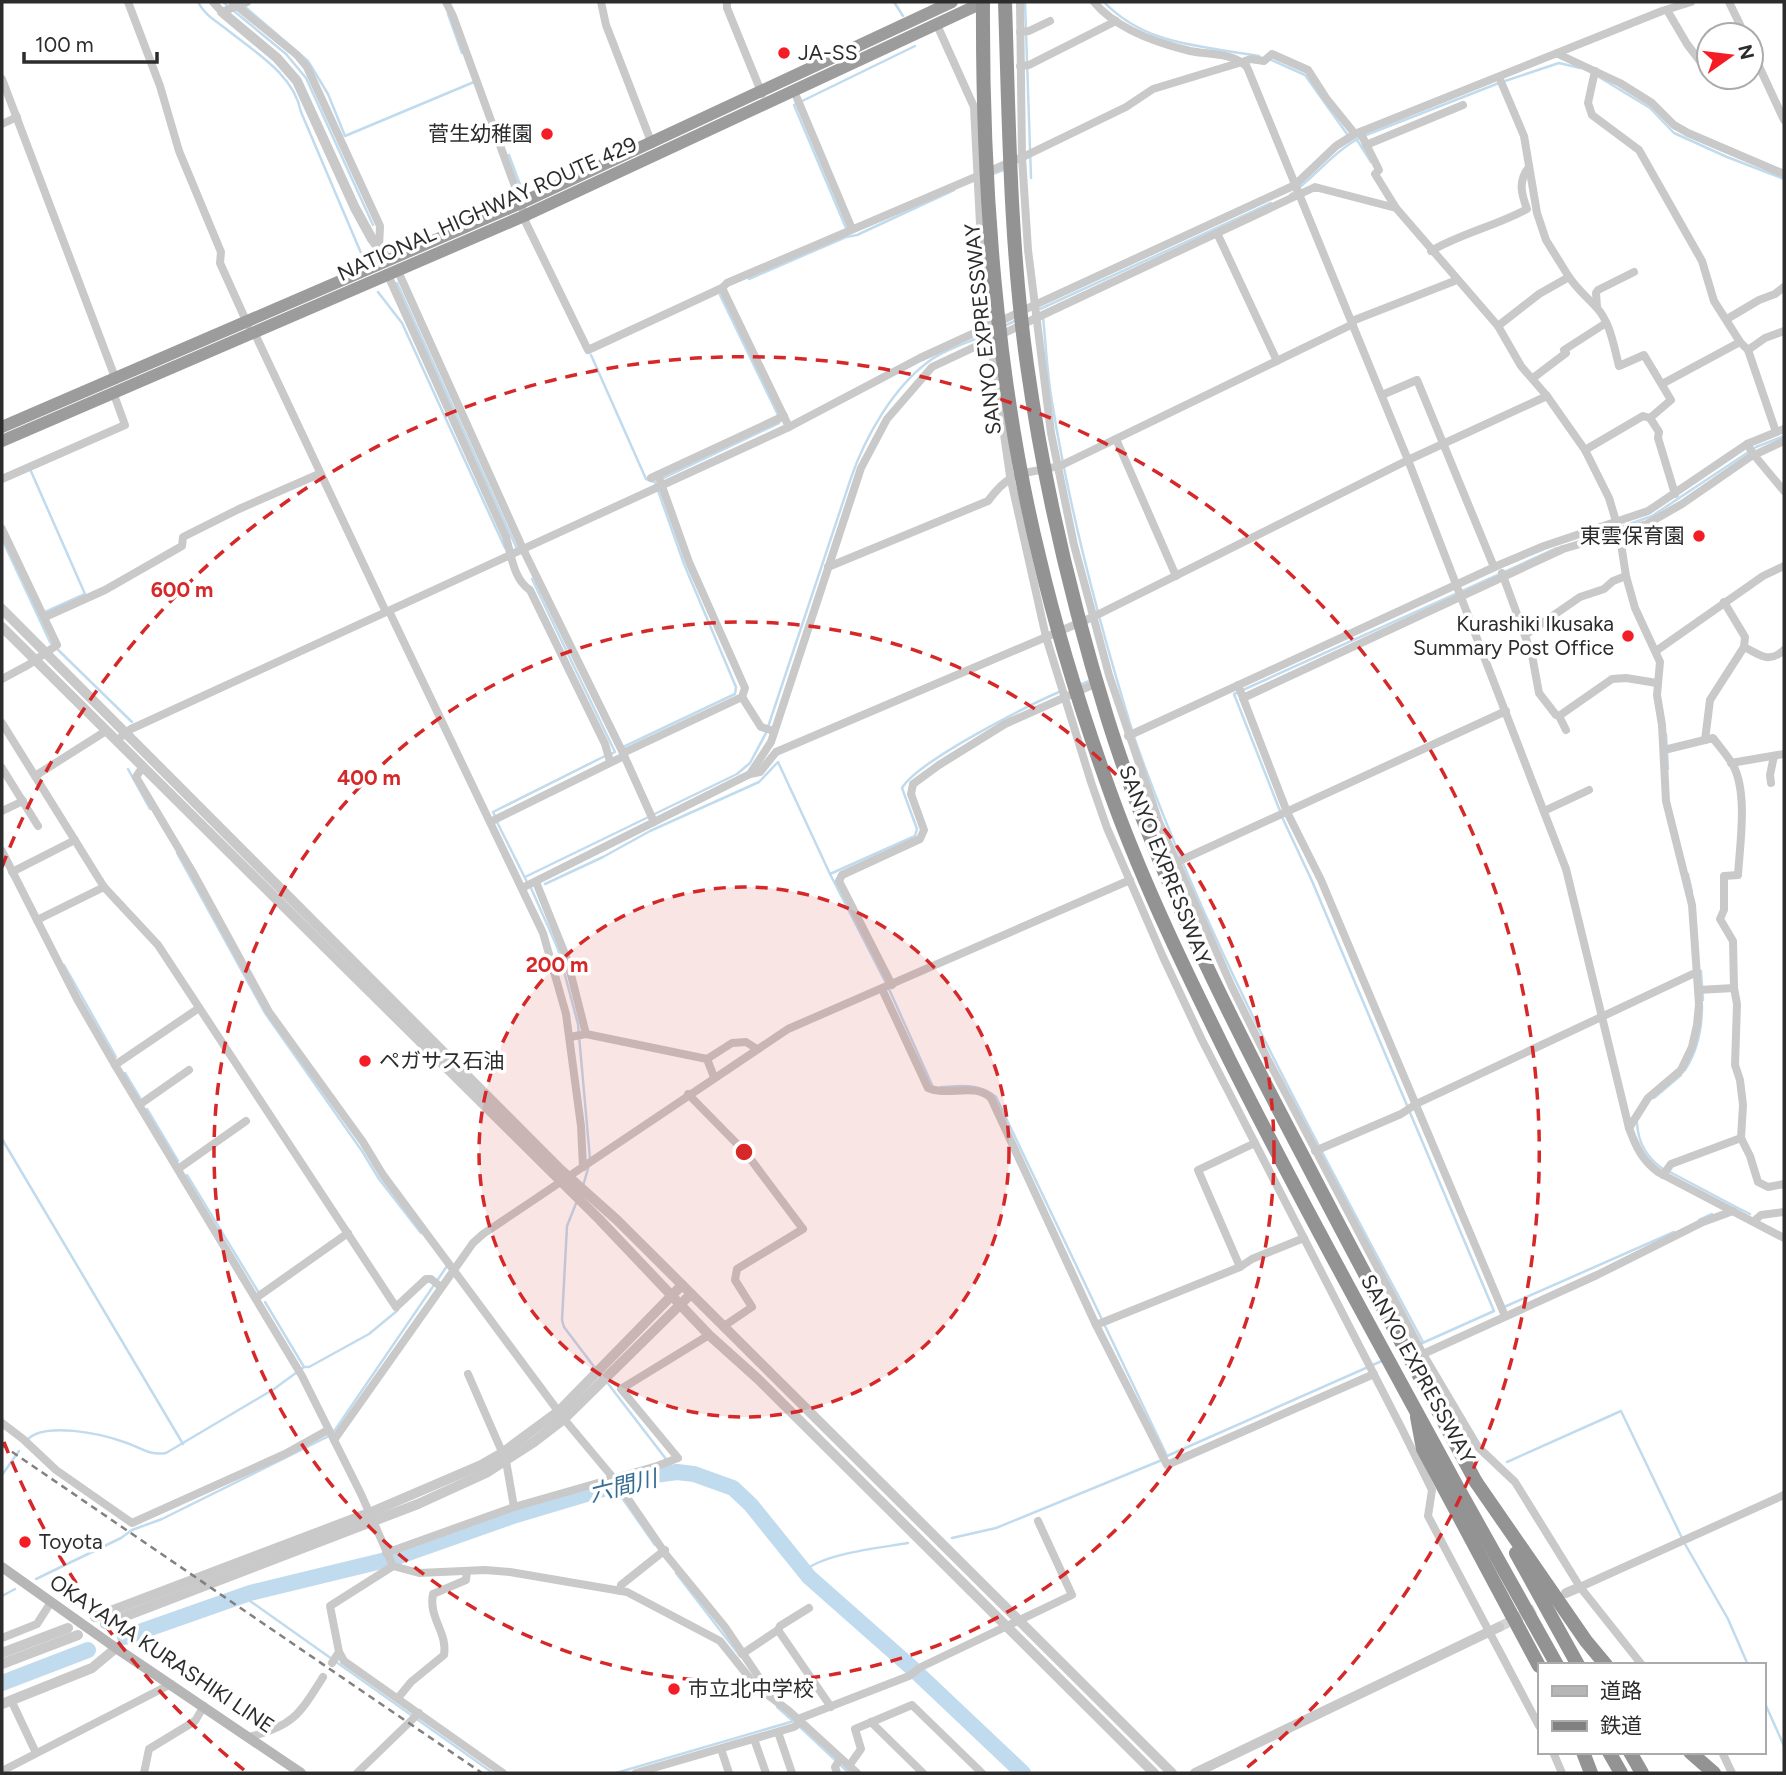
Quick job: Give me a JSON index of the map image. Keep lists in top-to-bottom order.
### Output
{
  "streets": {
    "highway": ["NATIONAL HIGHWAY ROUTE 429", "SANYO EXPRESSWAY"],
    "main road": ["OKAYAMA KURASHIKI LINE"]
  },
  "crossings": [
    ["NATIONAL HIGHWAY ROUTE 429", "SANYO EXPRESSWAY"]
  ],
  "water": ["六間川"],
  "places": [
    "JA-SS",
    "菅生幼稚園",
    "東雲保育園",
    "Kurashiki Ikusaka Summary Post Office",
    "ペガサス石油",
    "Toyota",
    "市立北中学校"
  ],
  "legend": ["道路", "鉄道"],
  "scale_bar": "100 m",
  "north": "right",
  "rings": ["600 m", "400 m", "200 m"]
}
